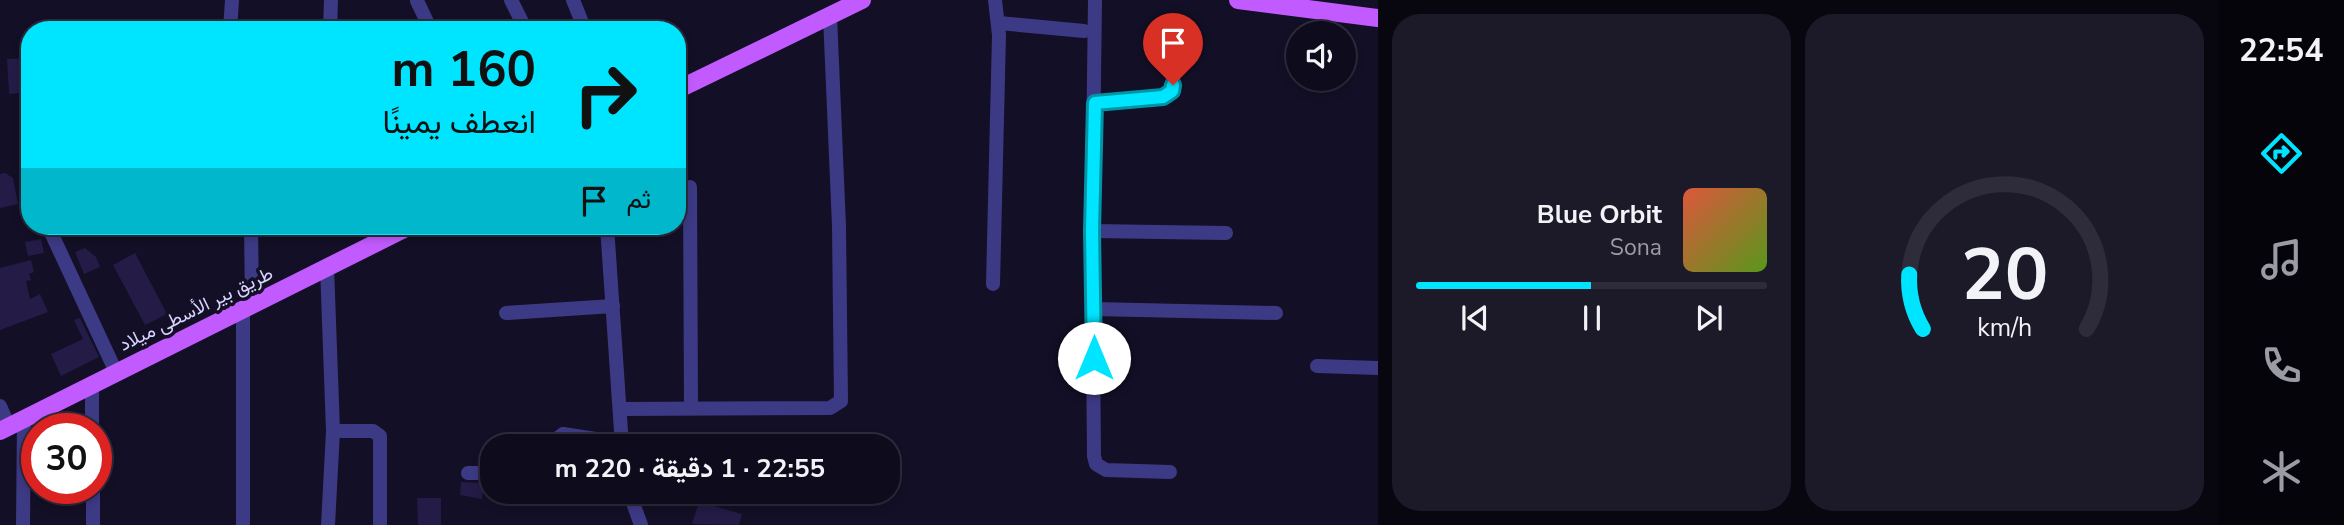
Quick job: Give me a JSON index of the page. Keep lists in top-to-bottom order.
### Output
{
  "streets": {
    "main road": ["طريق بير الأسطى ميلاد"]
  },
  "page": {
    "tabs": "22:54",
    "turn": ["160 m", "انعطف يمينًا"],
    "then": "ثم",
    "song": ["Blue Orbit", "Sona"],
    "limit": "30",
    "trip": "22:55 · 1 دقيقة · 220 m",
    "gauge": ["20", "km/h"]
  }
}
